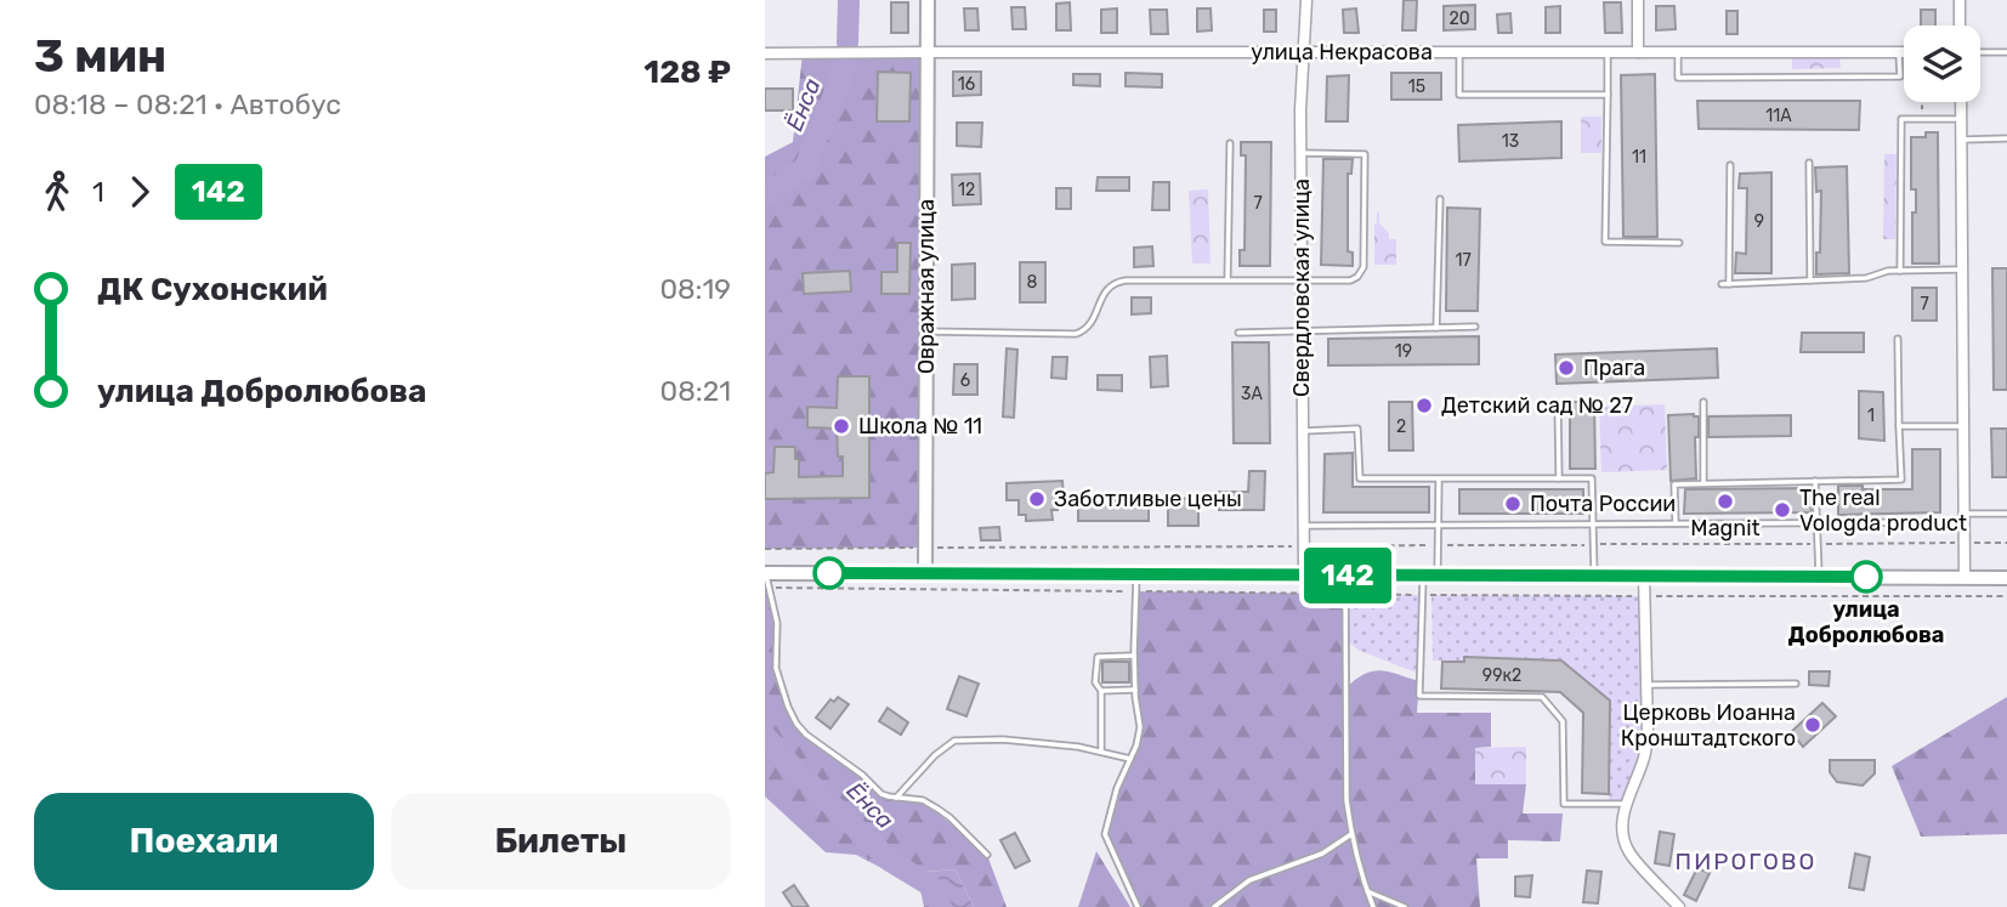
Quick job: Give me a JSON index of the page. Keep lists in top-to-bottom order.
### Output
{
  "streets": {
    "main road": ["Овражная улица"],
    "street": ["улица Некрасова", "Свердловская улица"]
  },
  "crossings": [
    ["улица Некрасова", "Овражная улица"],
    ["улица Некрасова", "Свердловская улица"]
  ],
  "districts": ["ПИРОГОВО"],
  "water": ["Ёнса"],
  "places": [
    "Прага",
    "Детский сад № 27",
    "Школа № 11",
    "Заботливые цены",
    "Magnit",
    "Почта России",
    "The real Vologda product",
    "улица Добролюбова",
    "Церковь Иоанна Кронштадтского"
  ],
  "lines": ["bus line 142"],
  "house_numbers": [
    "20",
    "16",
    "15",
    "11А",
    "13",
    "11",
    "12",
    "7",
    "9",
    "17",
    "8",
    "7",
    "19",
    "6",
    "3А",
    "1",
    "2",
    "99к2"
  ],
  "page": {
    "heading": ["3 мин", "08:18 – 08:21 · Автобус", "128 ₽"],
    "on_map": "142",
    "legs": ["1", "142"],
    "list": [
      {
        "name": "ДК Сухонский",
        "value": "08:19"
      },
      {
        "name": "улица Добролюбова",
        "value": "08:21"
      }
    ],
    "buttons": ["Поехали", "Билеты"]
  }
}
